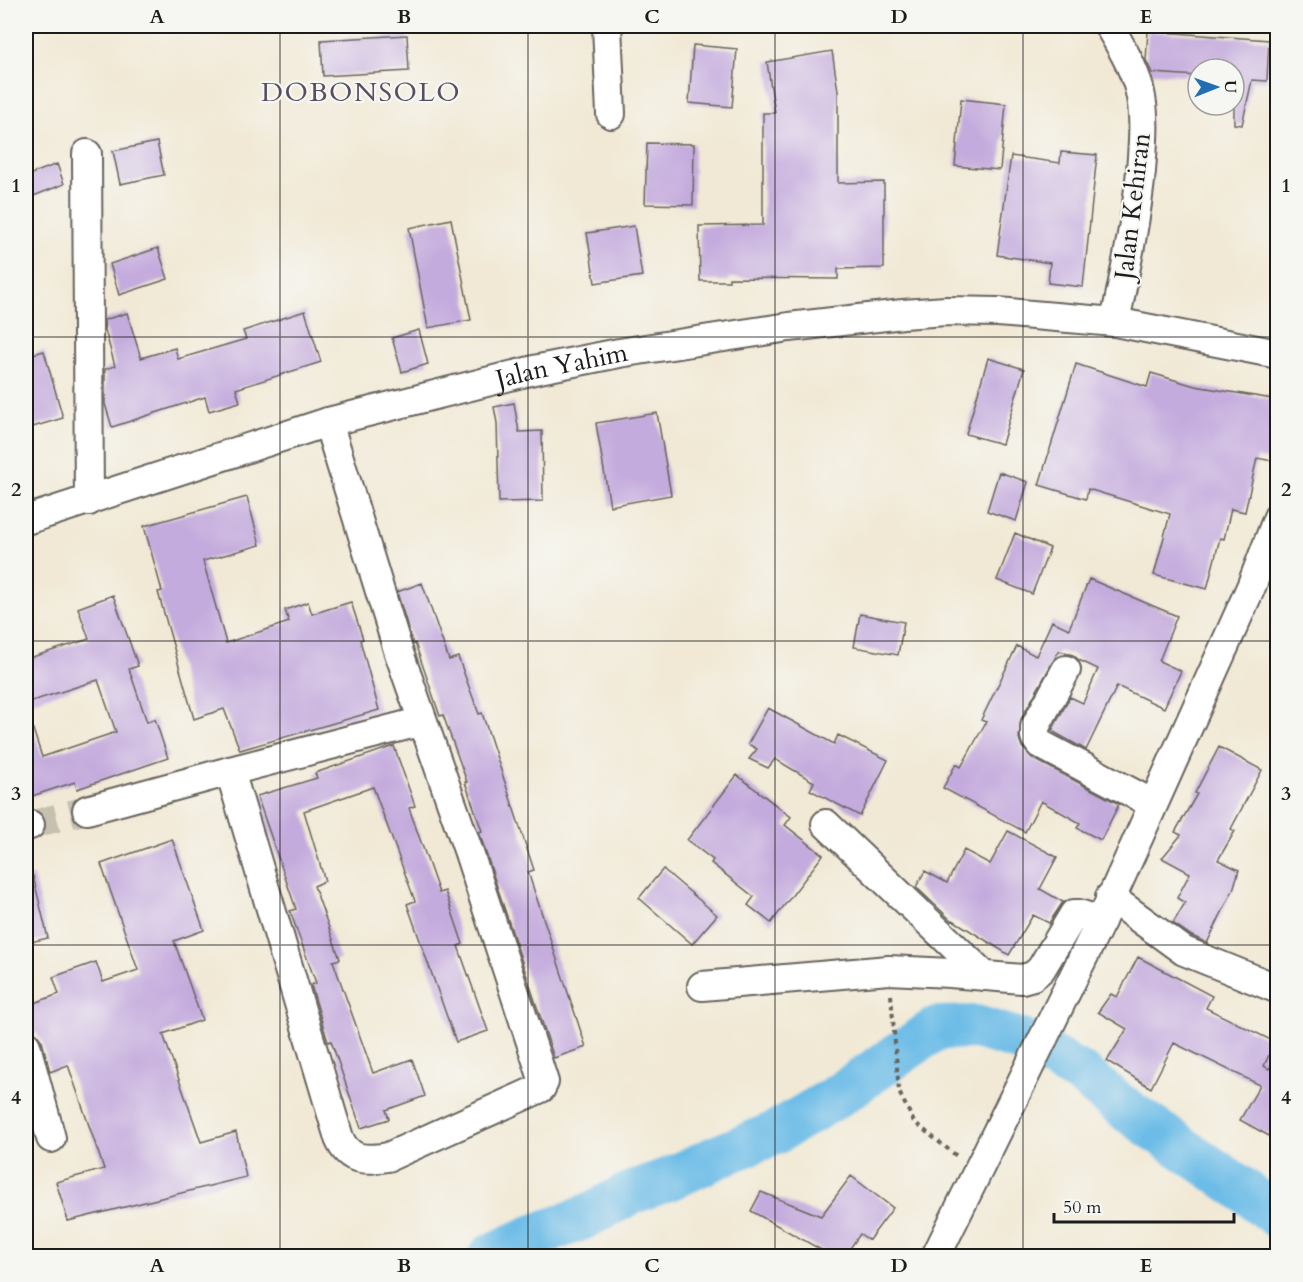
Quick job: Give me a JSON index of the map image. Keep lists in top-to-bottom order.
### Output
{
  "streets": {
    "street": ["Jalan Kehiran", "Jalan Yahim"]
  },
  "crossings": [
    ["Jalan Kehiran", "Jalan Yahim"]
  ],
  "districts": ["DOBONSOLO"],
  "scale_bar": "50 m",
  "north": "right",
  "grid": {
    "columns": [
      "A",
      "B",
      "C",
      "D",
      "E"
    ],
    "rows": [
      "1",
      "2",
      "3",
      "4"
    ]
  }
}
